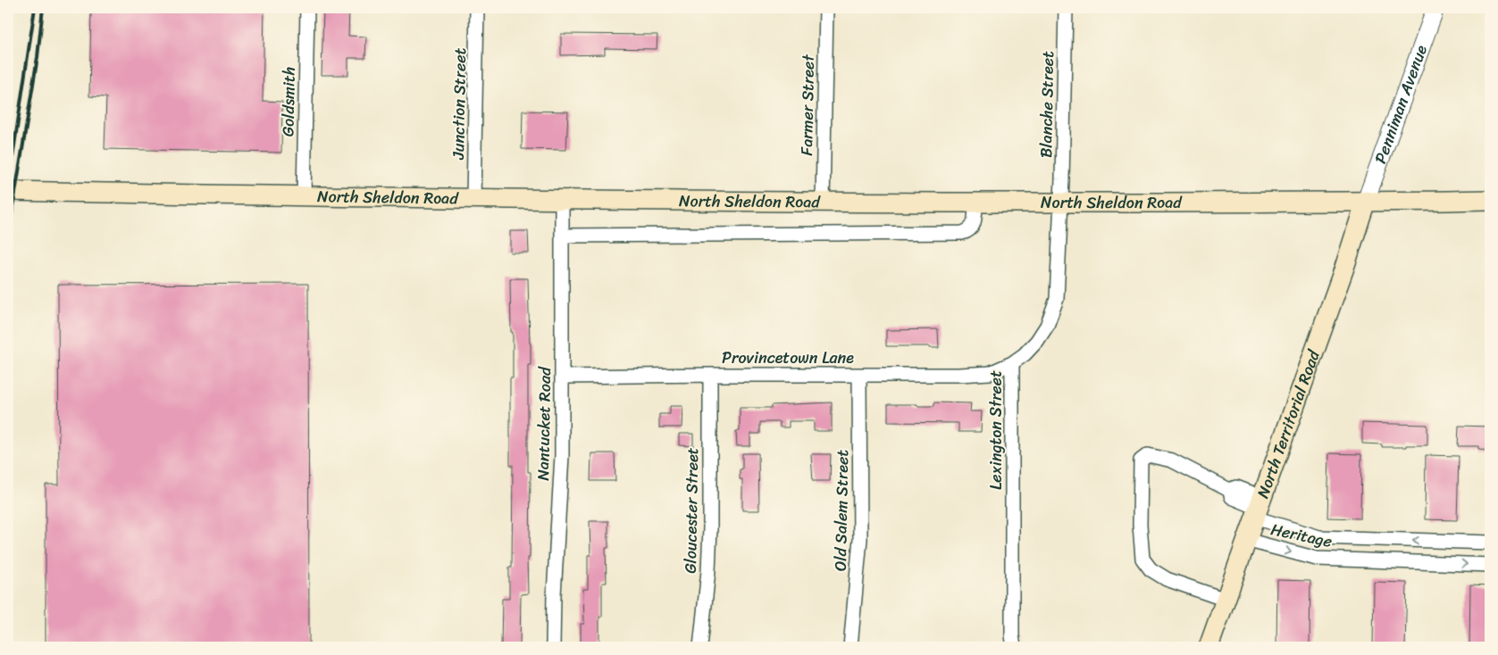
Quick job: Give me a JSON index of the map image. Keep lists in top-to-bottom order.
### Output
{
  "streets": {
    "main road": ["North Sheldon Road", "North Territorial Road"],
    "street": [
      "Goldsmith",
      "Junction Street",
      "Blanche Street",
      "Penniman Avenue",
      "Farmer Street",
      "Provincetown Lane",
      "Nantucket Road",
      "Lexington Street",
      "Gloucester Street",
      "Old Salem Street",
      "Heritage"
    ]
  },
  "crossings": [
    ["Goldsmith", "North Sheldon Road"],
    ["Junction Street", "North Sheldon Road"],
    ["Blanche Street", "North Sheldon Road"],
    ["Blanche Street", "Lexington Street"],
    ["Penniman Avenue", "North Sheldon Road"],
    ["Penniman Avenue", "North Territorial Road"],
    ["Farmer Street", "North Sheldon Road"],
    ["North Sheldon Road", "Nantucket Road"],
    ["North Sheldon Road", "North Territorial Road"],
    ["North Sheldon Road", "Lexington Street"],
    ["Provincetown Lane", "Nantucket Road"],
    ["Provincetown Lane", "Lexington Street"],
    ["Provincetown Lane", "Gloucester Street"],
    ["Provincetown Lane", "Old Salem Street"],
    ["North Territorial Road", "Heritage"]
  ]
}
